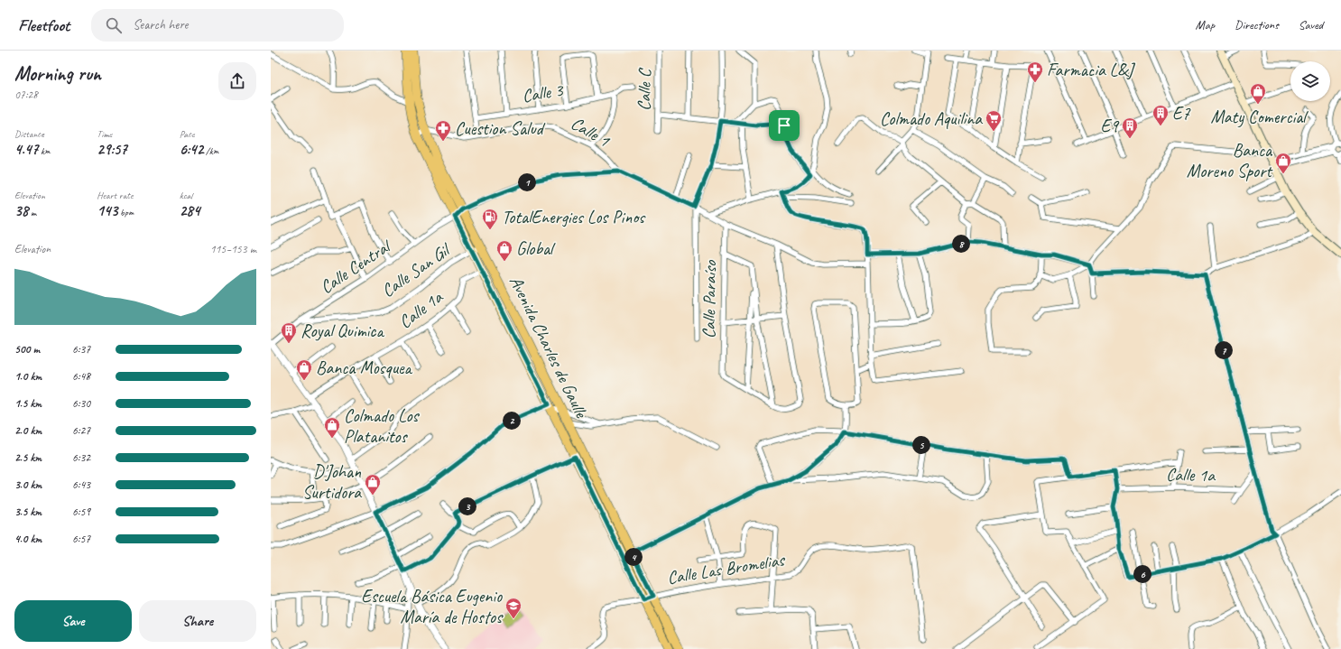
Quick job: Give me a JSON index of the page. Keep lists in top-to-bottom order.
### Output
{
  "streets": {
    "main road": ["Avenida Charles de Gaulle"],
    "street": [
      "Calle C",
      "Calle 3",
      "Calle 1",
      "Calle Central",
      "Calle San Gil",
      "Calle Paraíso",
      "Calle 1a",
      "Calle Las Bromelias"
    ]
  },
  "crossings": [
    ["Calle 1", "Calle Paraíso"],
    ["Calle 1", "Avenida Charles de Gaulle"],
    ["Calle Central", "Calle San Gil"],
    ["Calle Central", "Avenida Charles de Gaulle"],
    ["Calle San Gil", "Avenida Charles de Gaulle"],
    ["Calle 1a", "Avenida Charles de Gaulle"],
    ["Avenida Charles de Gaulle", "Calle Las Bromelias"]
  ],
  "places": {
    "pharmacy": ["Farmacia L&J", "Cuestion Salud"],
    "shop": [
      "Maty Comercial",
      "Banca Moreno Sport",
      "Global",
      "Banca Mosquea",
      "Colmado Los Platanitos",
      "D'Johan Surtidora"
    ],
    "building": ["E7", "E9", "Royal Quimica"],
    "supermarket": ["Colmado Aquilina"],
    "fuel station": ["TotalEnergies Los Pinos"],
    "school or university": ["Escuela Básica Eugenio María de Hostos"]
  },
  "page": {
    "header": "Fleetfoot",
    "search": "Search here",
    "nav": ["Map", "Directions", "Saved"],
    "heading": ["Morning run", "07:28"],
    "stats": [
      ["Distance", "4.47 km"],
      ["Time", "29:57"],
      ["Pace", "6:42 /km"],
      ["Elevation", "38 m"],
      ["Heart rate", "143 bpm"],
      ["kcal", "284"]
    ],
    "pins": [
      "1",
      "8",
      "7",
      "2",
      "5",
      "3",
      "4",
      "6"
    ],
    "chart": ["Elevation", "115–153 m"],
    "list": [
      {
        "name": "500 m",
        "note": "6:37"
      },
      {
        "name": "1.0 km",
        "note": "6:48"
      },
      {
        "name": "1.5 km",
        "note": "6:30"
      },
      {
        "name": "2.0 km",
        "note": "6:27"
      },
      {
        "name": "2.5 km",
        "note": "6:32"
      },
      {
        "name": "3.0 km",
        "note": "6:43"
      },
      {
        "name": "3.5 km",
        "note": "6:59"
      },
      {
        "name": "4.0 km",
        "note": "6:57"
      }
    ],
    "buttons": ["Save", "Share"]
  }
}
